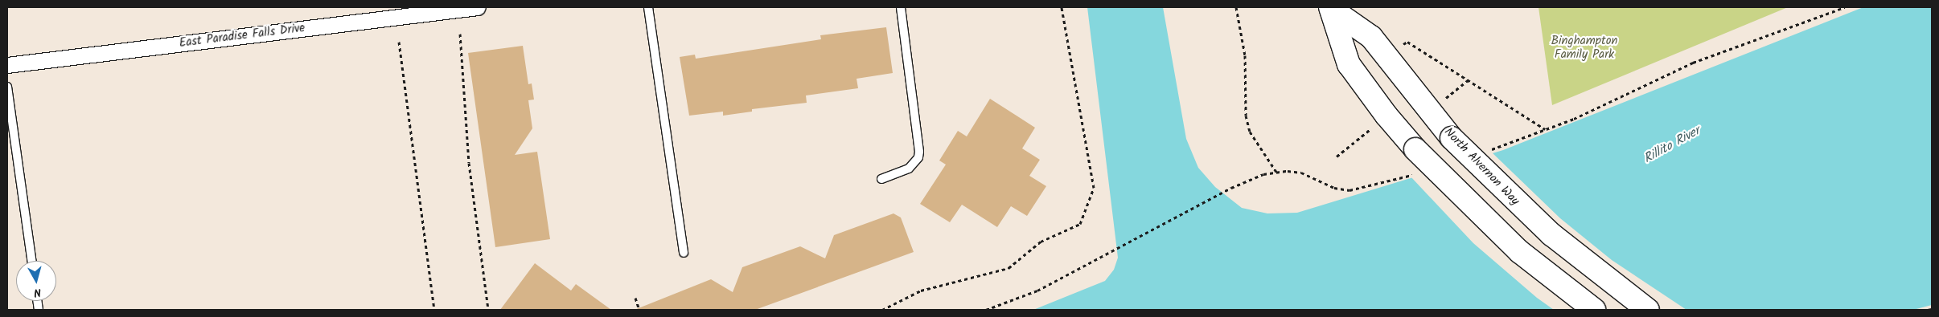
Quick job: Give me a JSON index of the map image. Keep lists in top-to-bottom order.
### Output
{
  "streets": {
    "main road": ["North Alvernon Way"],
    "street": ["East Paradise Falls Drive"]
  },
  "water": ["Rillito River"],
  "parks": ["Binghampton Family Park"],
  "north": "bottom"
}
